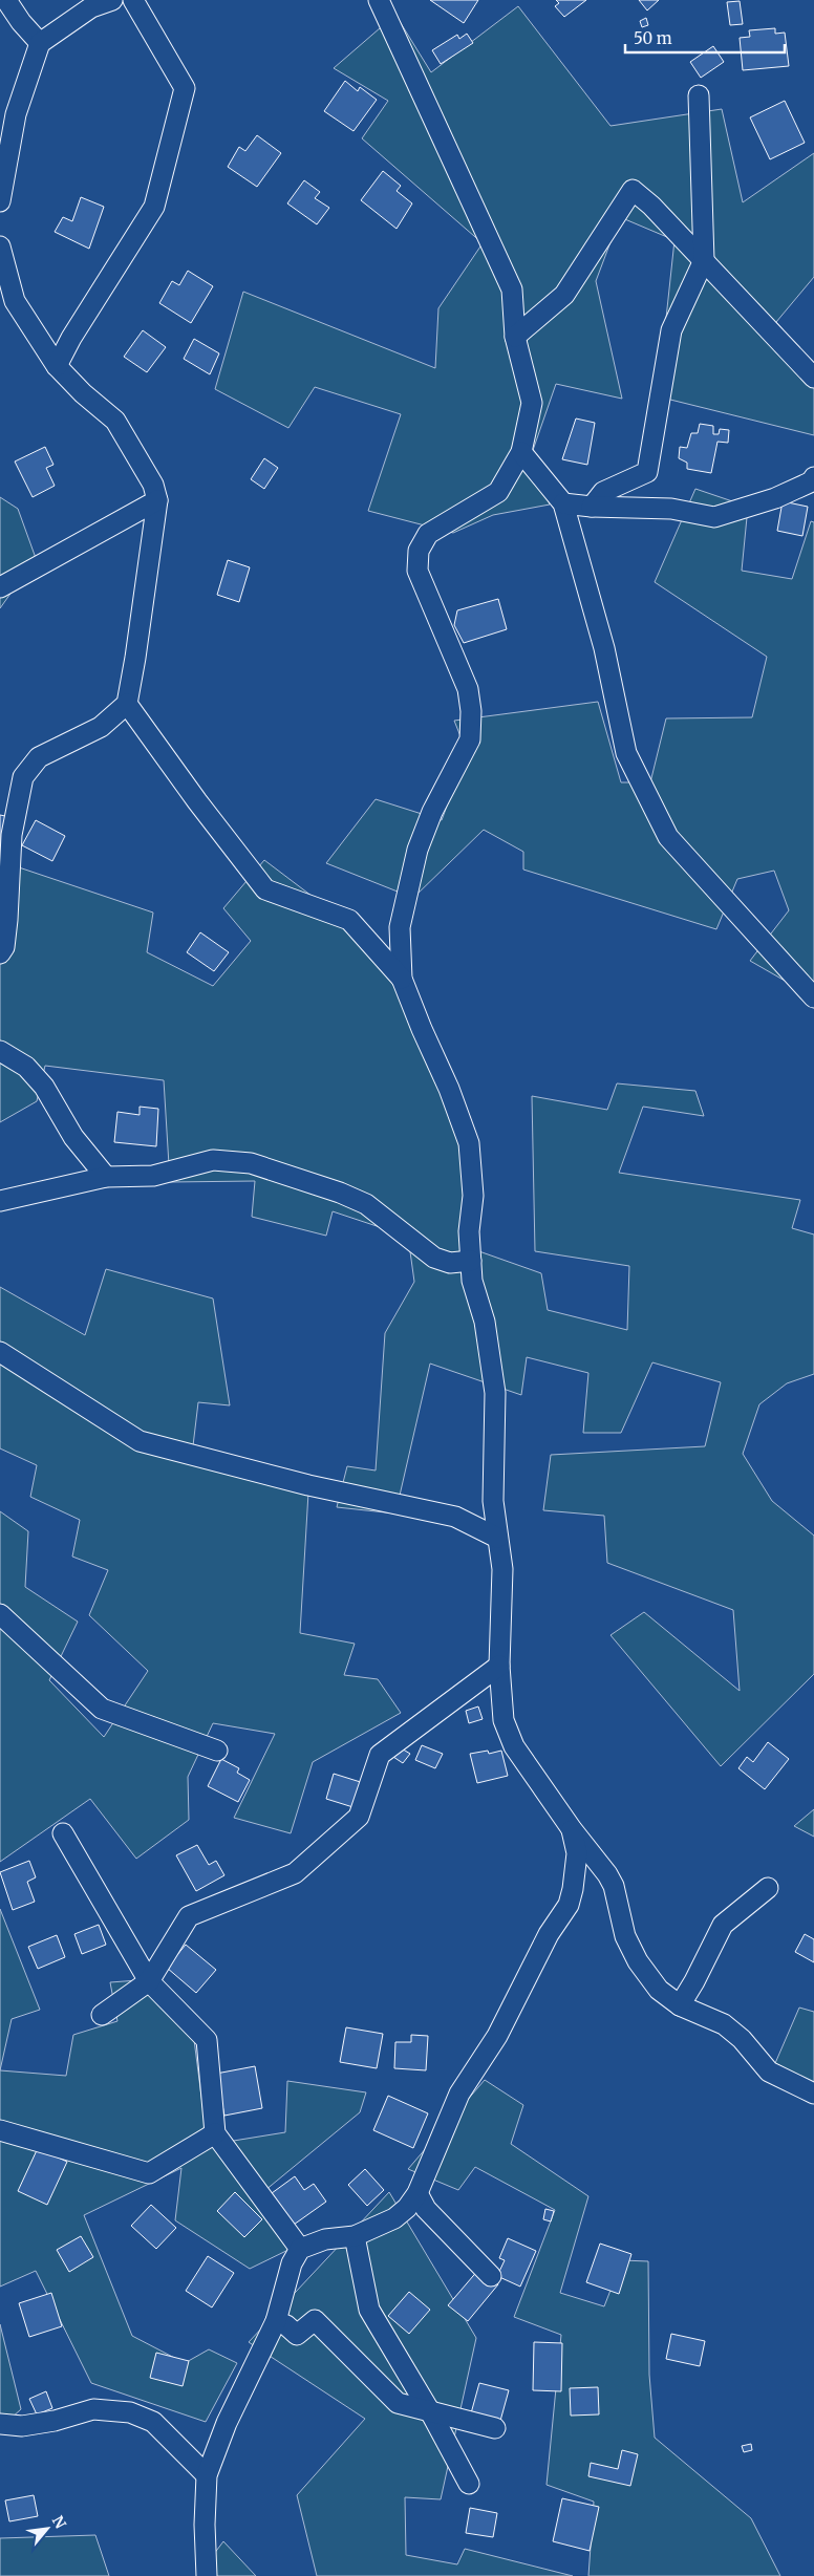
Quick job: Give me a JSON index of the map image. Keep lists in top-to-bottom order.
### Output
{
  "scale_bar": "50 m",
  "north": "top right"
}
